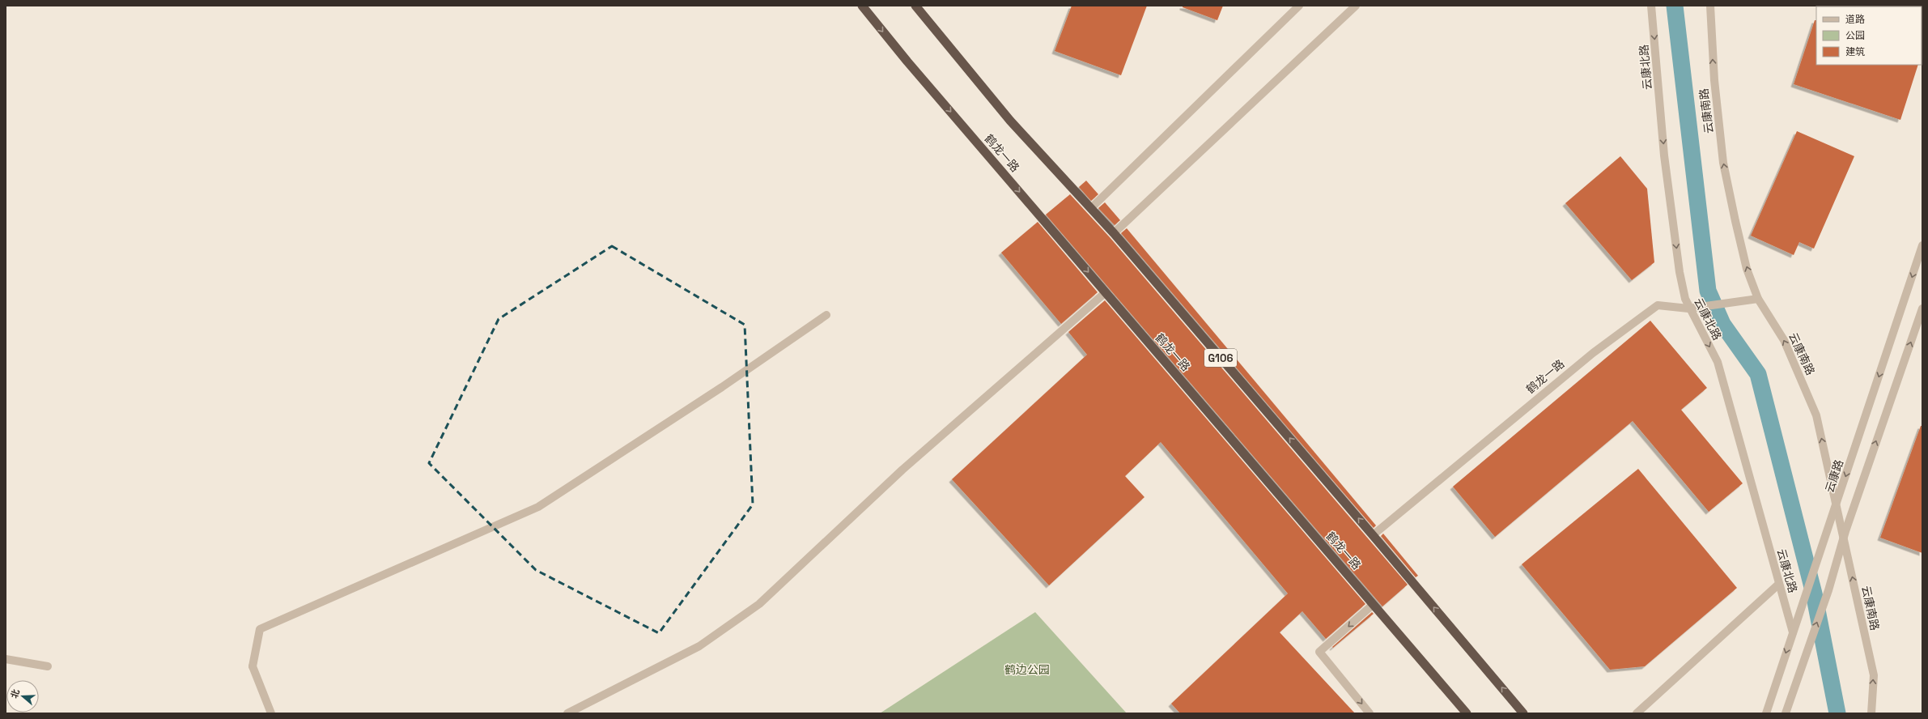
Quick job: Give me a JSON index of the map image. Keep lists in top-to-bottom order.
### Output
{
  "streets": {
    "highway": ["鹤龙一路", "G106"],
    "street": ["云康北路", "云康南路", "云康路"]
  },
  "crossings": [
    ["云康北路", "鹤龙一路"],
    ["云康北路", "云康路"],
    ["云康南路", "鹤龙一路"],
    ["云康南路", "云康路"],
    ["鹤龙一路", "G106"]
  ],
  "one_way": ["云康北路", "云康南路"],
  "parks": ["鹤边公园"],
  "legend": ["道路", "公园", "建筑"],
  "north": "left"
}
